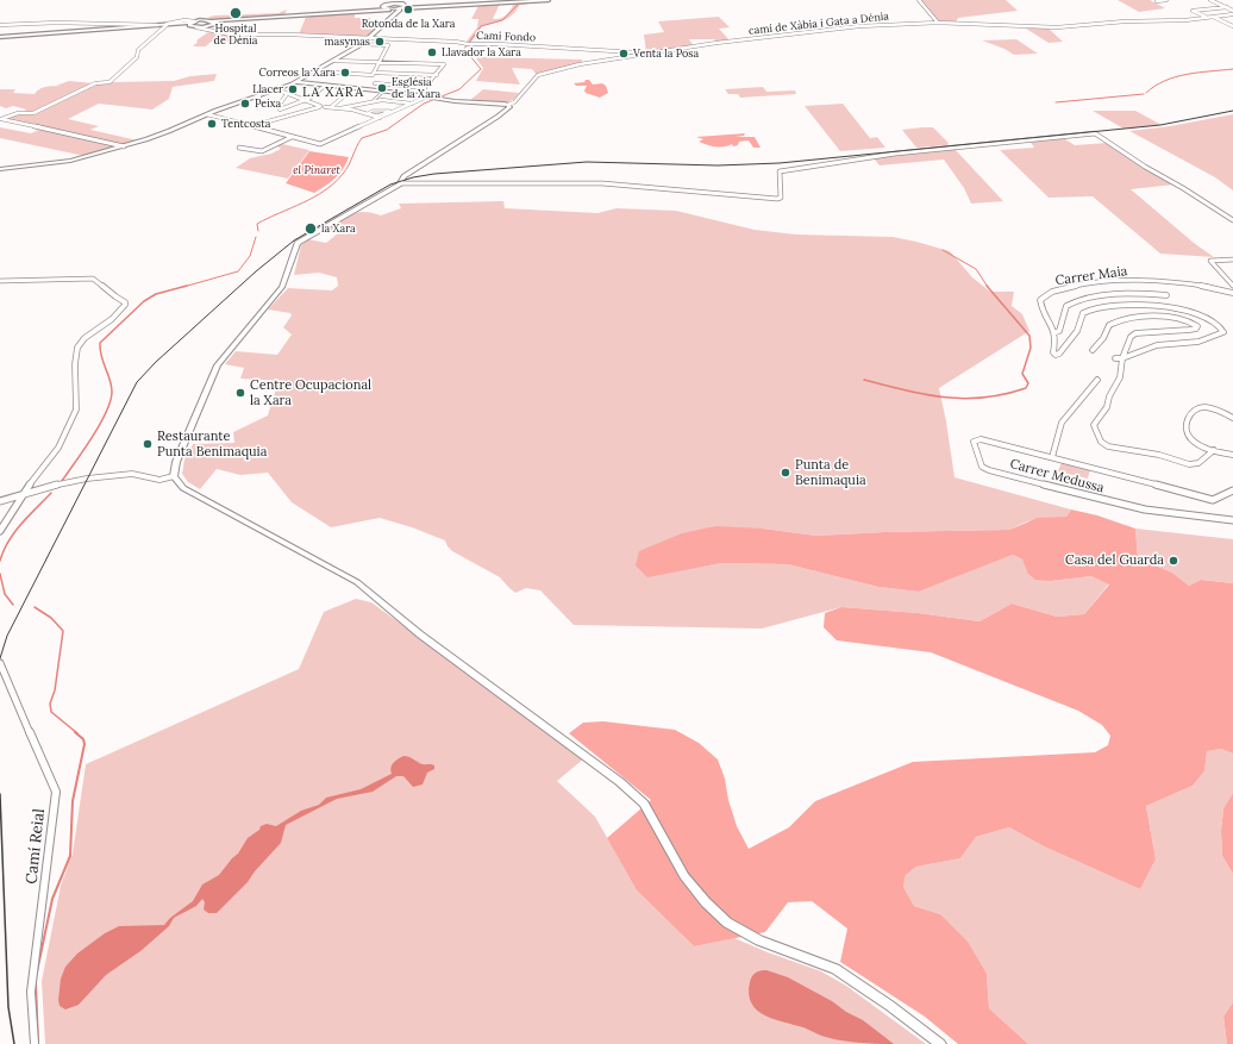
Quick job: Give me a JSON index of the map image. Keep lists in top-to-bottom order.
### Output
{
  "streets": {
    "street": [
      "camí de Xàbia i Gata a Dénia",
      "Camí Fondo",
      "Carrer Maia",
      "Carrer Medussa",
      "Camí Reial"
    ]
  },
  "crossings": [
    ["camí de Xàbia i Gata a Dénia", "Camí Fondo"]
  ],
  "districts": ["LA XARA"],
  "parks": ["el Pinaret"],
  "places": [
    "Rotonda de la Xara",
    "Hospital de Dénia",
    "masymas",
    "Llavador la Xara",
    "Venta la Posa",
    "Correos la Xara",
    "Església de la Xara",
    "Llacer",
    "Peixa",
    "Tentcosta",
    "la Xara",
    "Centre Ocupacional la Xara",
    "Restaurante Punta Benimaquia",
    "Punta de Benimaquia",
    "Casa del Guarda"
  ]
}
